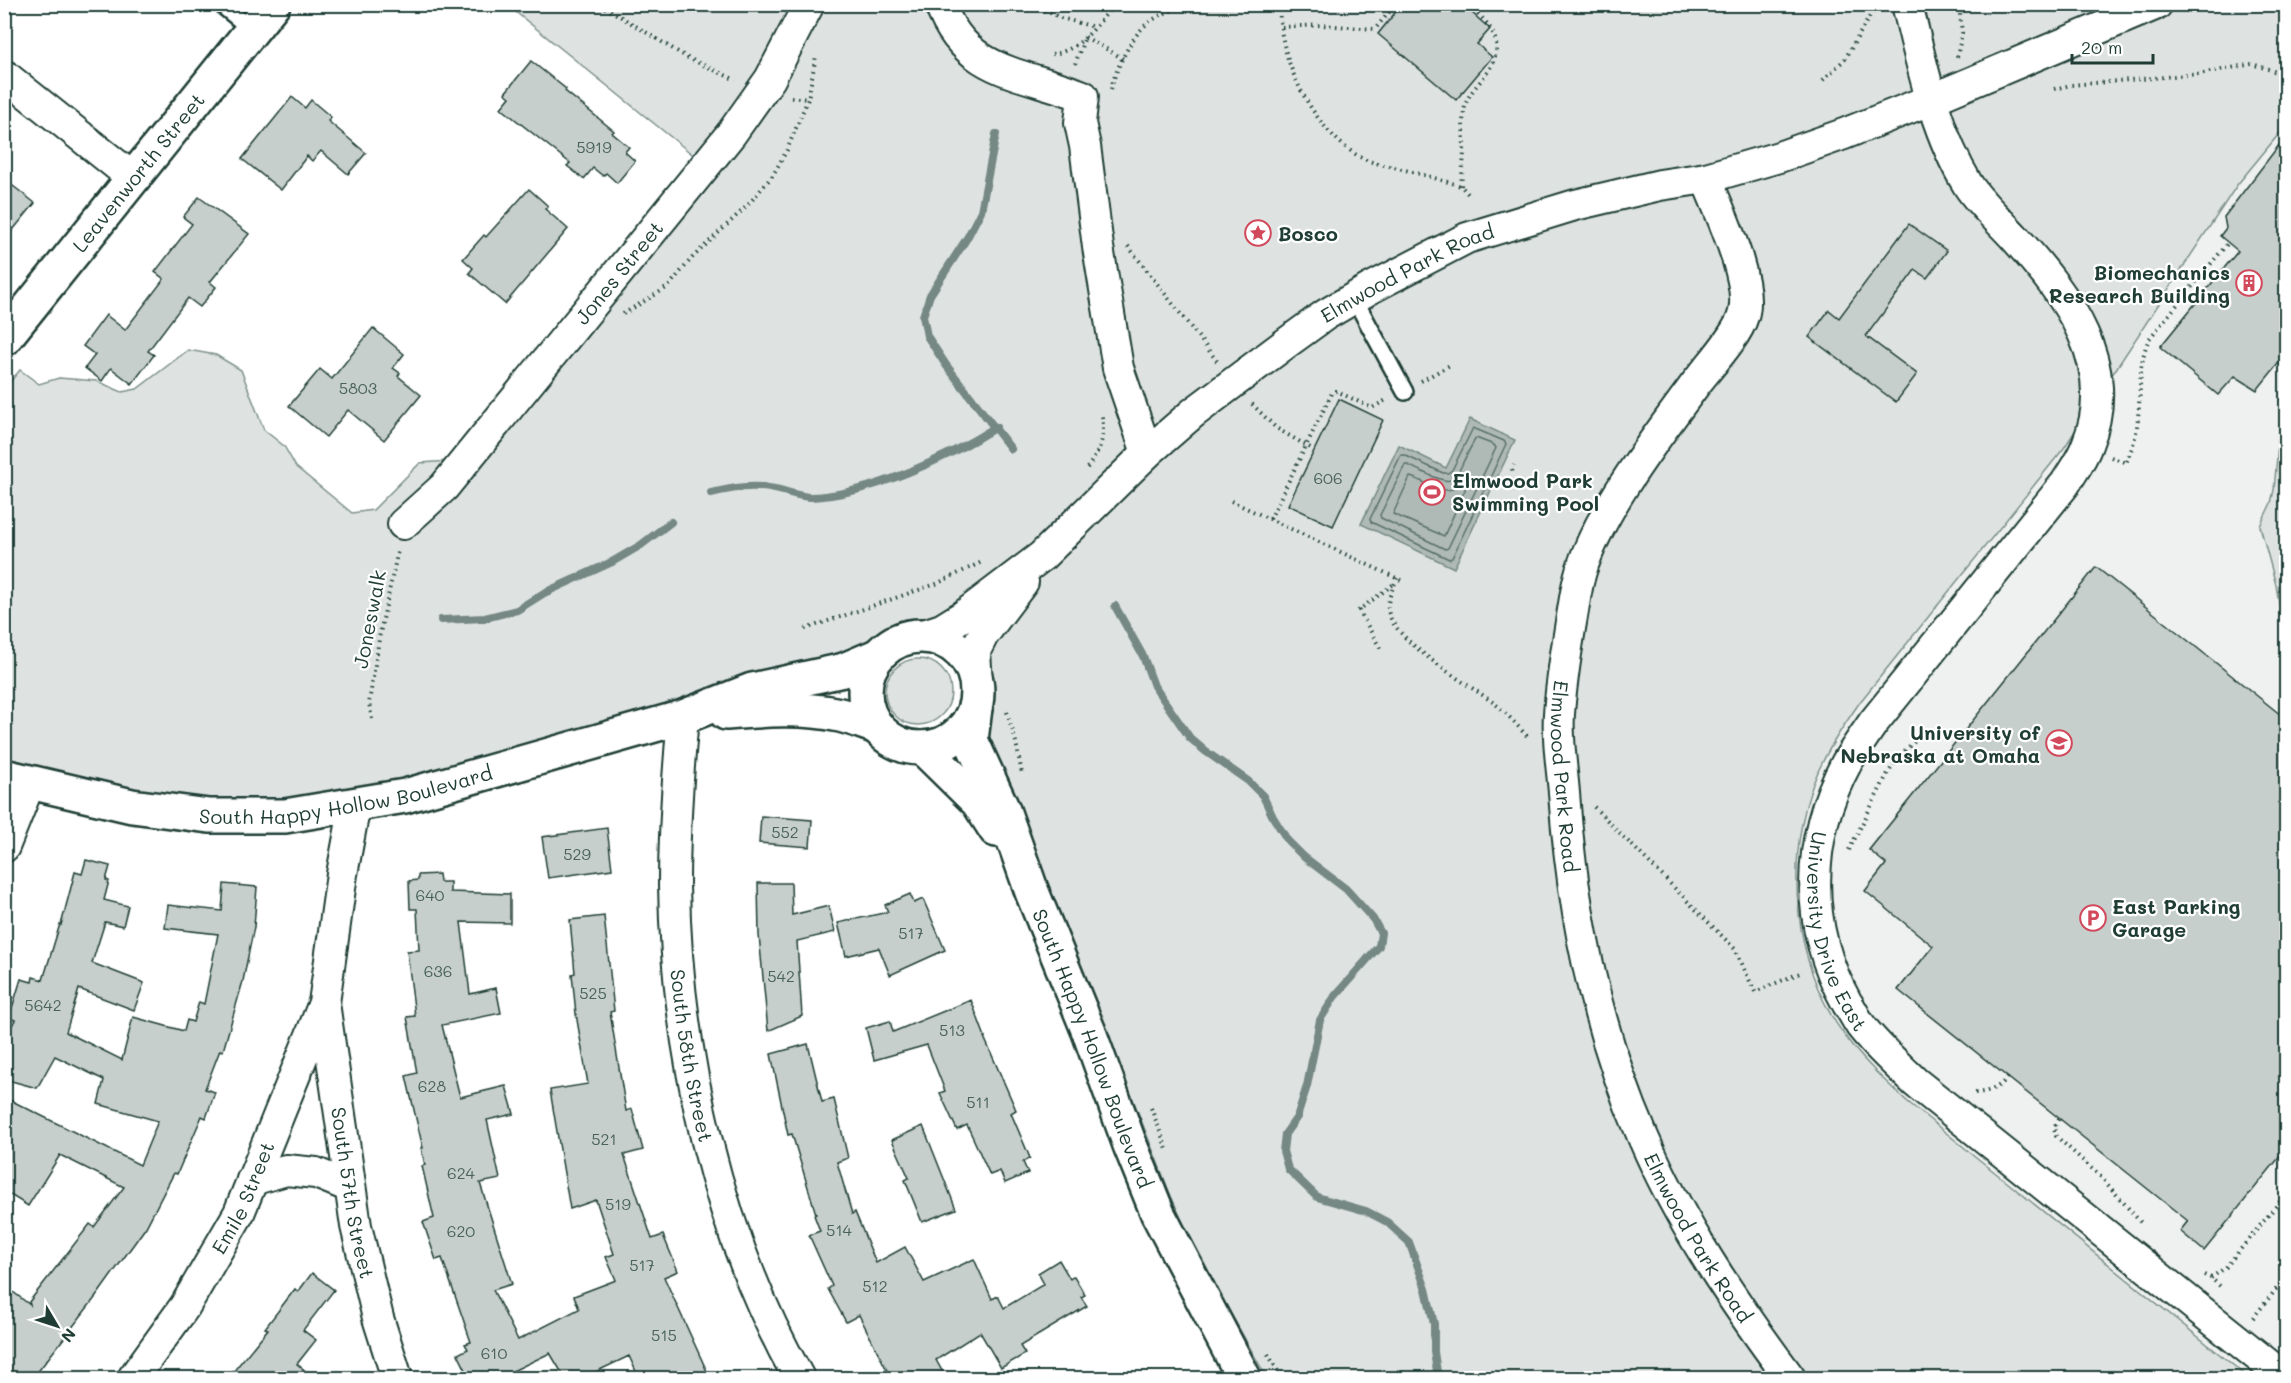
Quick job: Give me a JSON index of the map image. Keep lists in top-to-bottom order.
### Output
{
  "streets": {
    "street": [
      "Leavenworth Street",
      "Jones Street",
      "Elmwood Park Road",
      "South Happy Hollow Boulevard",
      "University Drive East",
      "South 58th Street",
      "South 57th Street",
      "Emile Street"
    ],
    "path": ["Joneswalk"]
  },
  "crossings": [
    ["Jones Street", "Joneswalk"],
    ["Elmwood Park Road", "South Happy Hollow Boulevard"],
    ["Elmwood Park Road", "University Drive East"],
    ["South Happy Hollow Boulevard", "South 58th Street"],
    ["South 57th Street", "Emile Street"]
  ],
  "places": {
    "place": ["Bosco"],
    "building": ["Biomechanics Research Building"],
    "sports": ["Elmwood Park Swimming Pool"],
    "school or university": ["University of Nebraska at Omaha"],
    "parking": ["East Parking Garage"]
  },
  "house_numbers": [
    "5919",
    "5803",
    "606",
    "552",
    "529",
    "640",
    "517",
    "636",
    "542",
    "525",
    "5642",
    "513",
    "628",
    "511",
    "521",
    "624",
    "519",
    "514",
    "620",
    "517",
    "512",
    "515",
    "610"
  ],
  "scale_bar": "20 m",
  "north": "bottom right"
}
